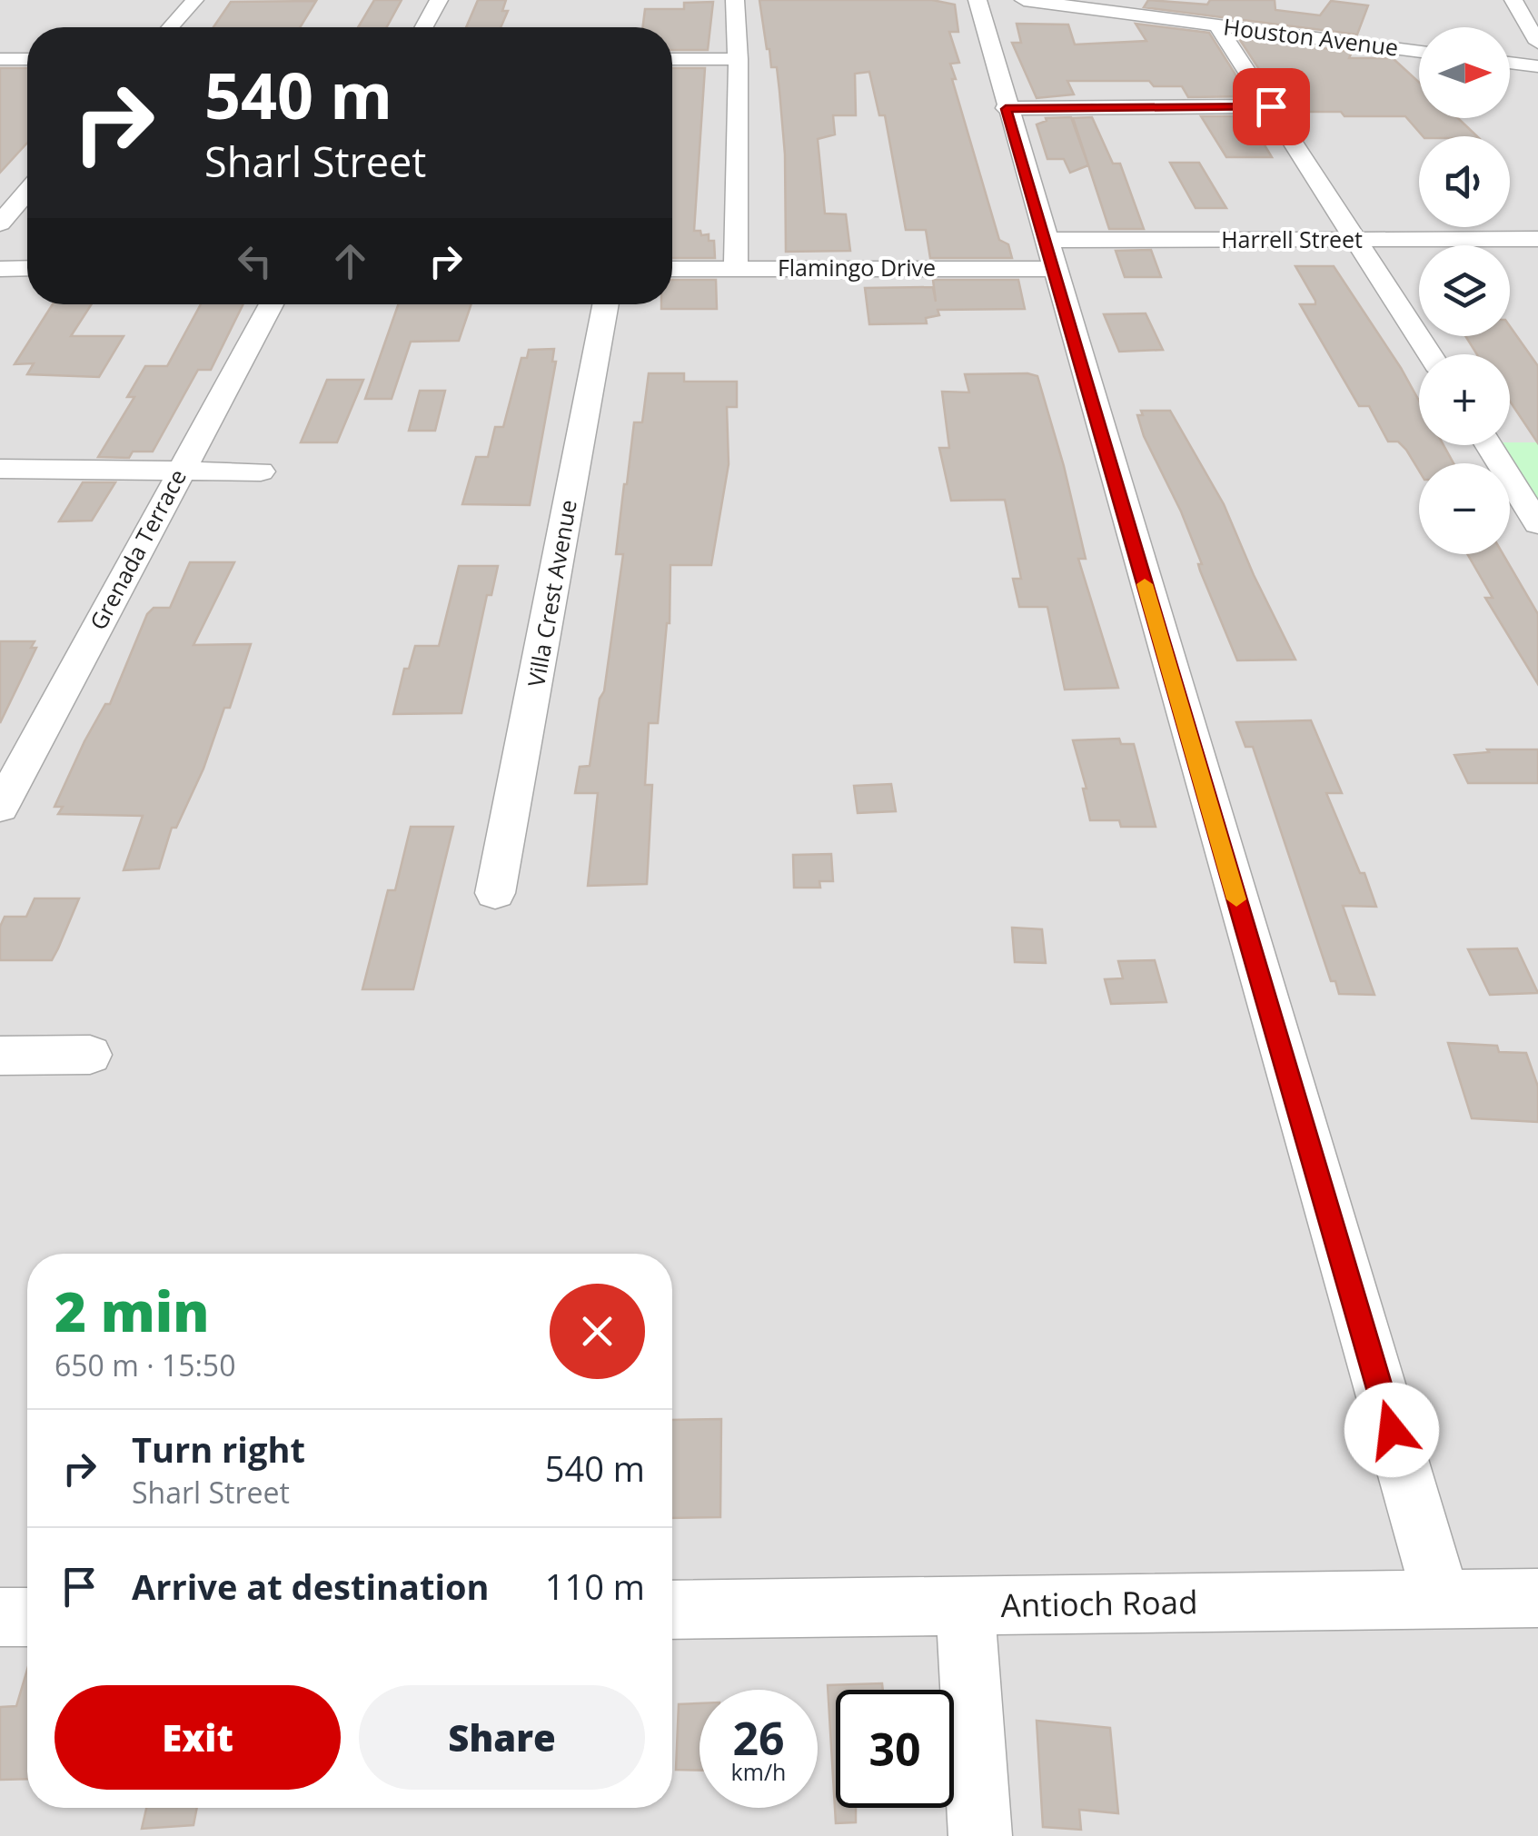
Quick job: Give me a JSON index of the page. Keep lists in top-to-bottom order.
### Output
{
  "streets": {
    "street": [
      "Houston Avenue",
      "Harrell Street",
      "Flamingo Drive",
      "Grenada Terrace",
      "Villa Crest Avenue",
      "Antioch Road"
    ]
  },
  "crossings": [
    ["Harrell Street", "Flamingo Drive"]
  ],
  "north": "right",
  "page": {
    "map_buttons": ["+", "−"],
    "turn": ["540 m", "Sharl Street"],
    "heading": ["2 min", "650 m · 15:50"],
    "list": [
      {
        "name": "Turn right",
        "note": "Sharl Street",
        "value": "540 m"
      },
      {
        "name": "Arrive at destination",
        "value": "110 m"
      }
    ],
    "buttons": ["Exit", "Share"],
    "speed": "26 km/h",
    "limit": "30"
  }
}
